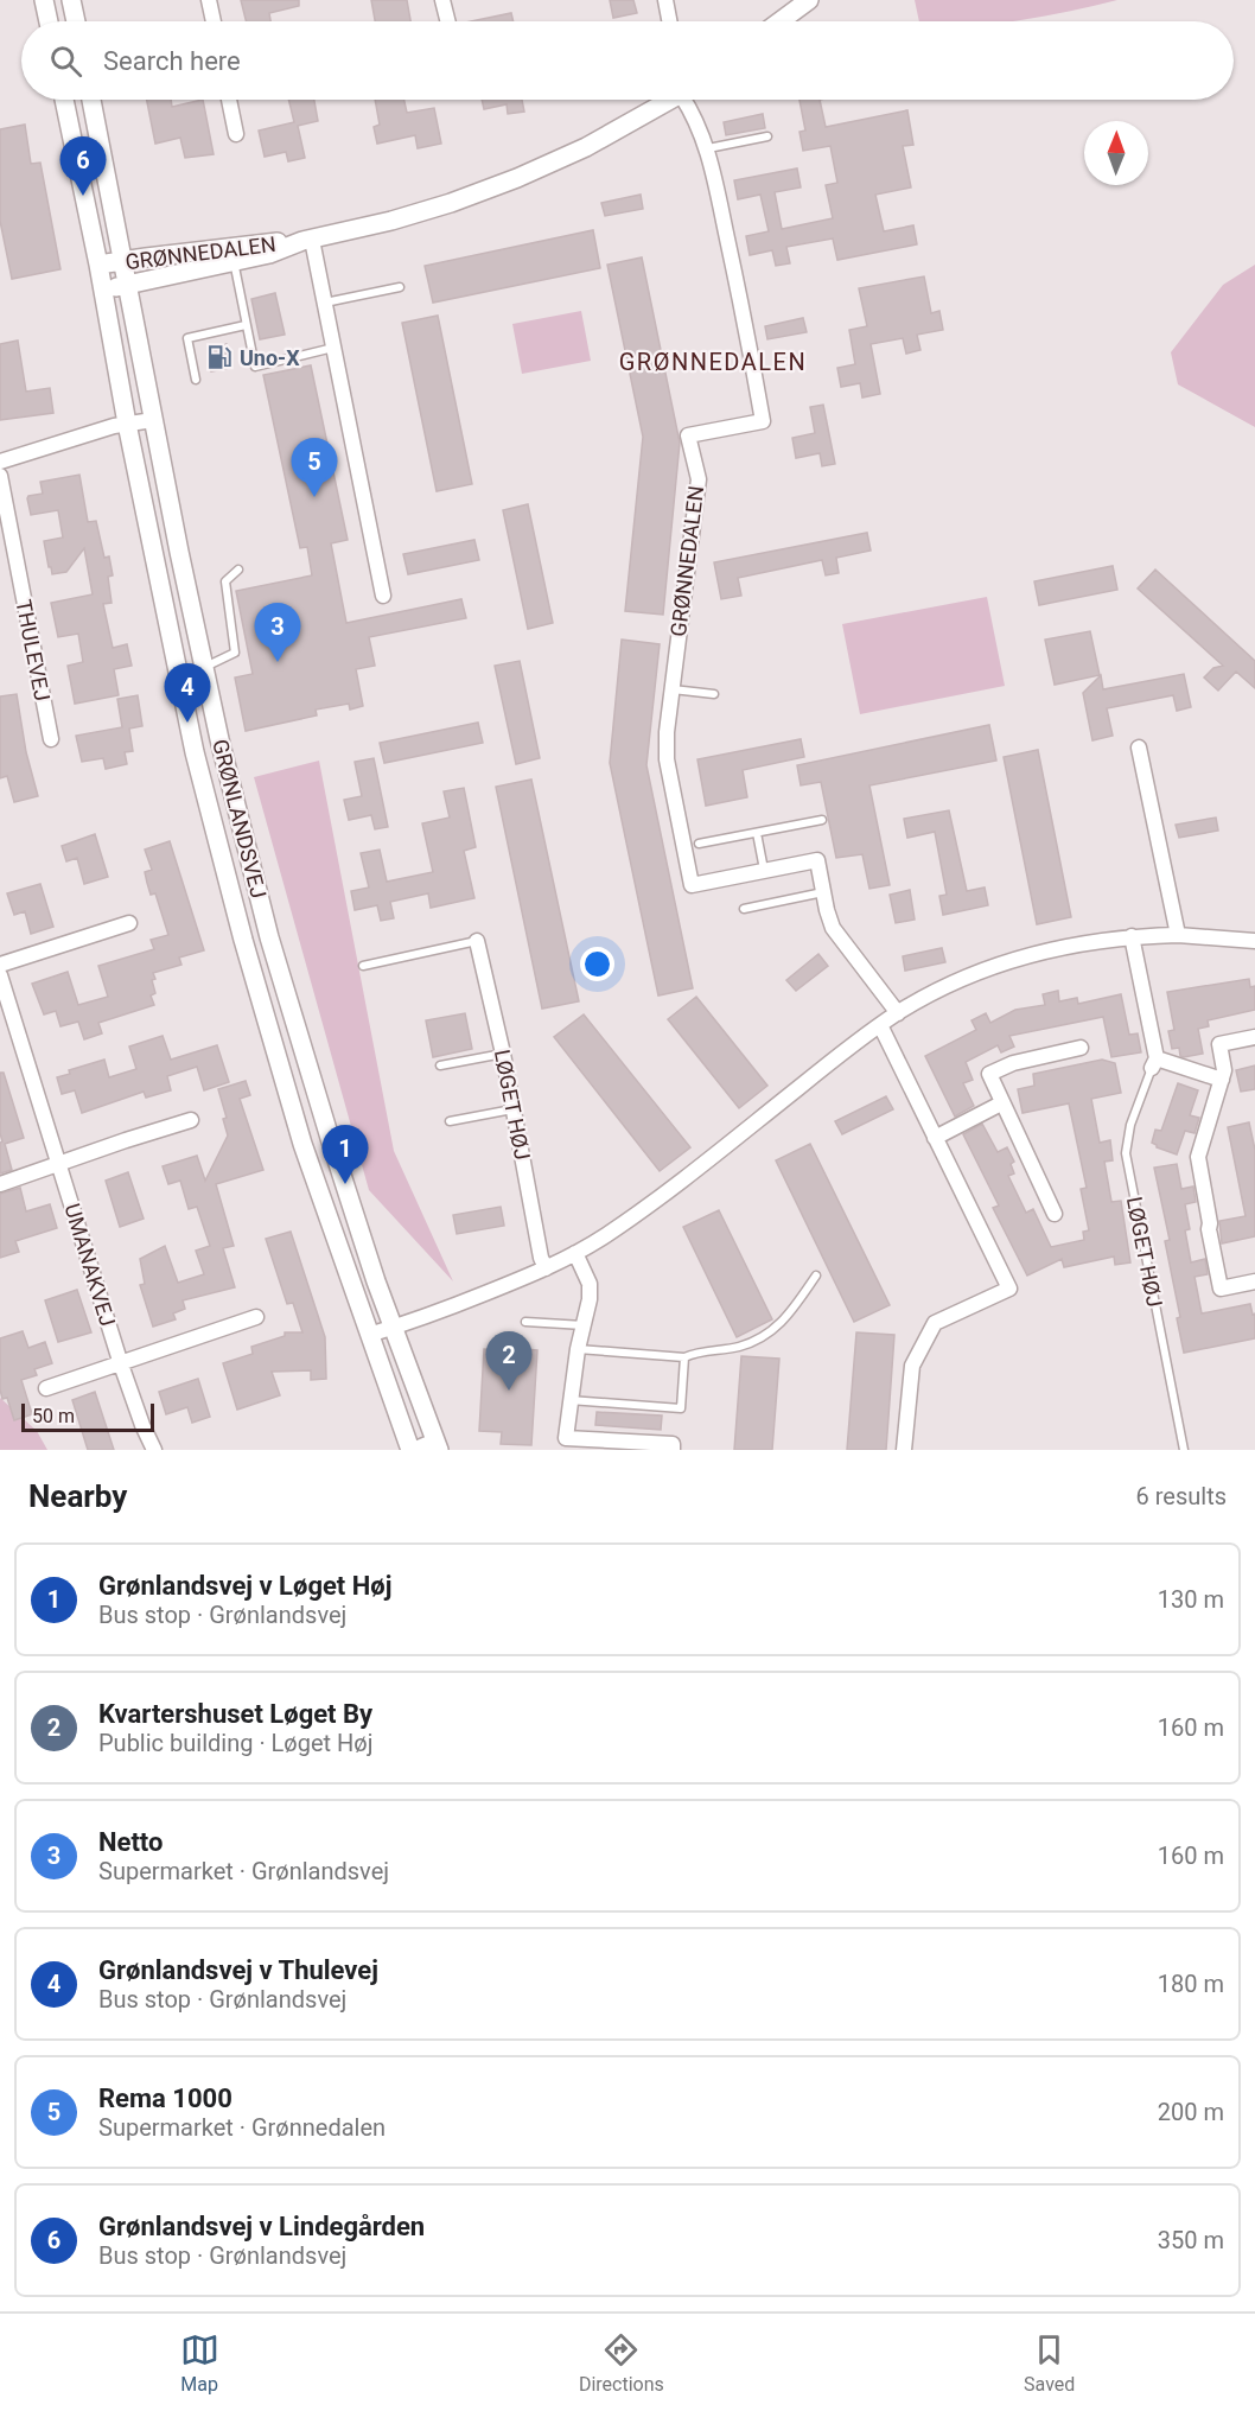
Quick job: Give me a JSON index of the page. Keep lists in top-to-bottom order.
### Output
{
  "streets": {
    "street": [
      "GRØNNEDALEN",
      "THULEVEJ",
      "GRØNLANDSVEJ",
      "LØGET HØJ",
      "UMANAKVEJ"
    ]
  },
  "crossings": [
    ["GRØNNEDALEN", "GRØNLANDSVEJ"]
  ],
  "districts": ["GRØNNEDALEN"],
  "places": {
    "fuel station": ["Uno-X"]
  },
  "scale_bar": "50 m",
  "north": "top",
  "page": {
    "search": "Search here",
    "pins": [
      "6",
      "5",
      "3",
      "4",
      "1",
      "2"
    ],
    "scale": "50 m",
    "heading": ["Nearby", "6 results"],
    "list": [
      {
        "mark": "1",
        "name": "Grønlandsvej v Løget Høj",
        "note": "Bus stop · Grønlandsvej",
        "value": "130 m"
      },
      {
        "mark": "2",
        "name": "Kvartershuset Løget By",
        "note": "Public building · Løget Høj",
        "value": "160 m"
      },
      {
        "mark": "3",
        "name": "Netto",
        "note": "Supermarket · Grønlandsvej",
        "value": "160 m"
      },
      {
        "mark": "4",
        "name": "Grønlandsvej v Thulevej",
        "note": "Bus stop · Grønlandsvej",
        "value": "180 m"
      },
      {
        "mark": "5",
        "name": "Rema 1000",
        "note": "Supermarket · Grønnedalen",
        "value": "200 m"
      },
      {
        "mark": "6",
        "name": "Grønlandsvej v Lindegården",
        "note": "Bus stop · Grønlandsvej",
        "value": "350 m"
      }
    ],
    "nav": ["Map", "Directions", "Saved"]
  }
}
